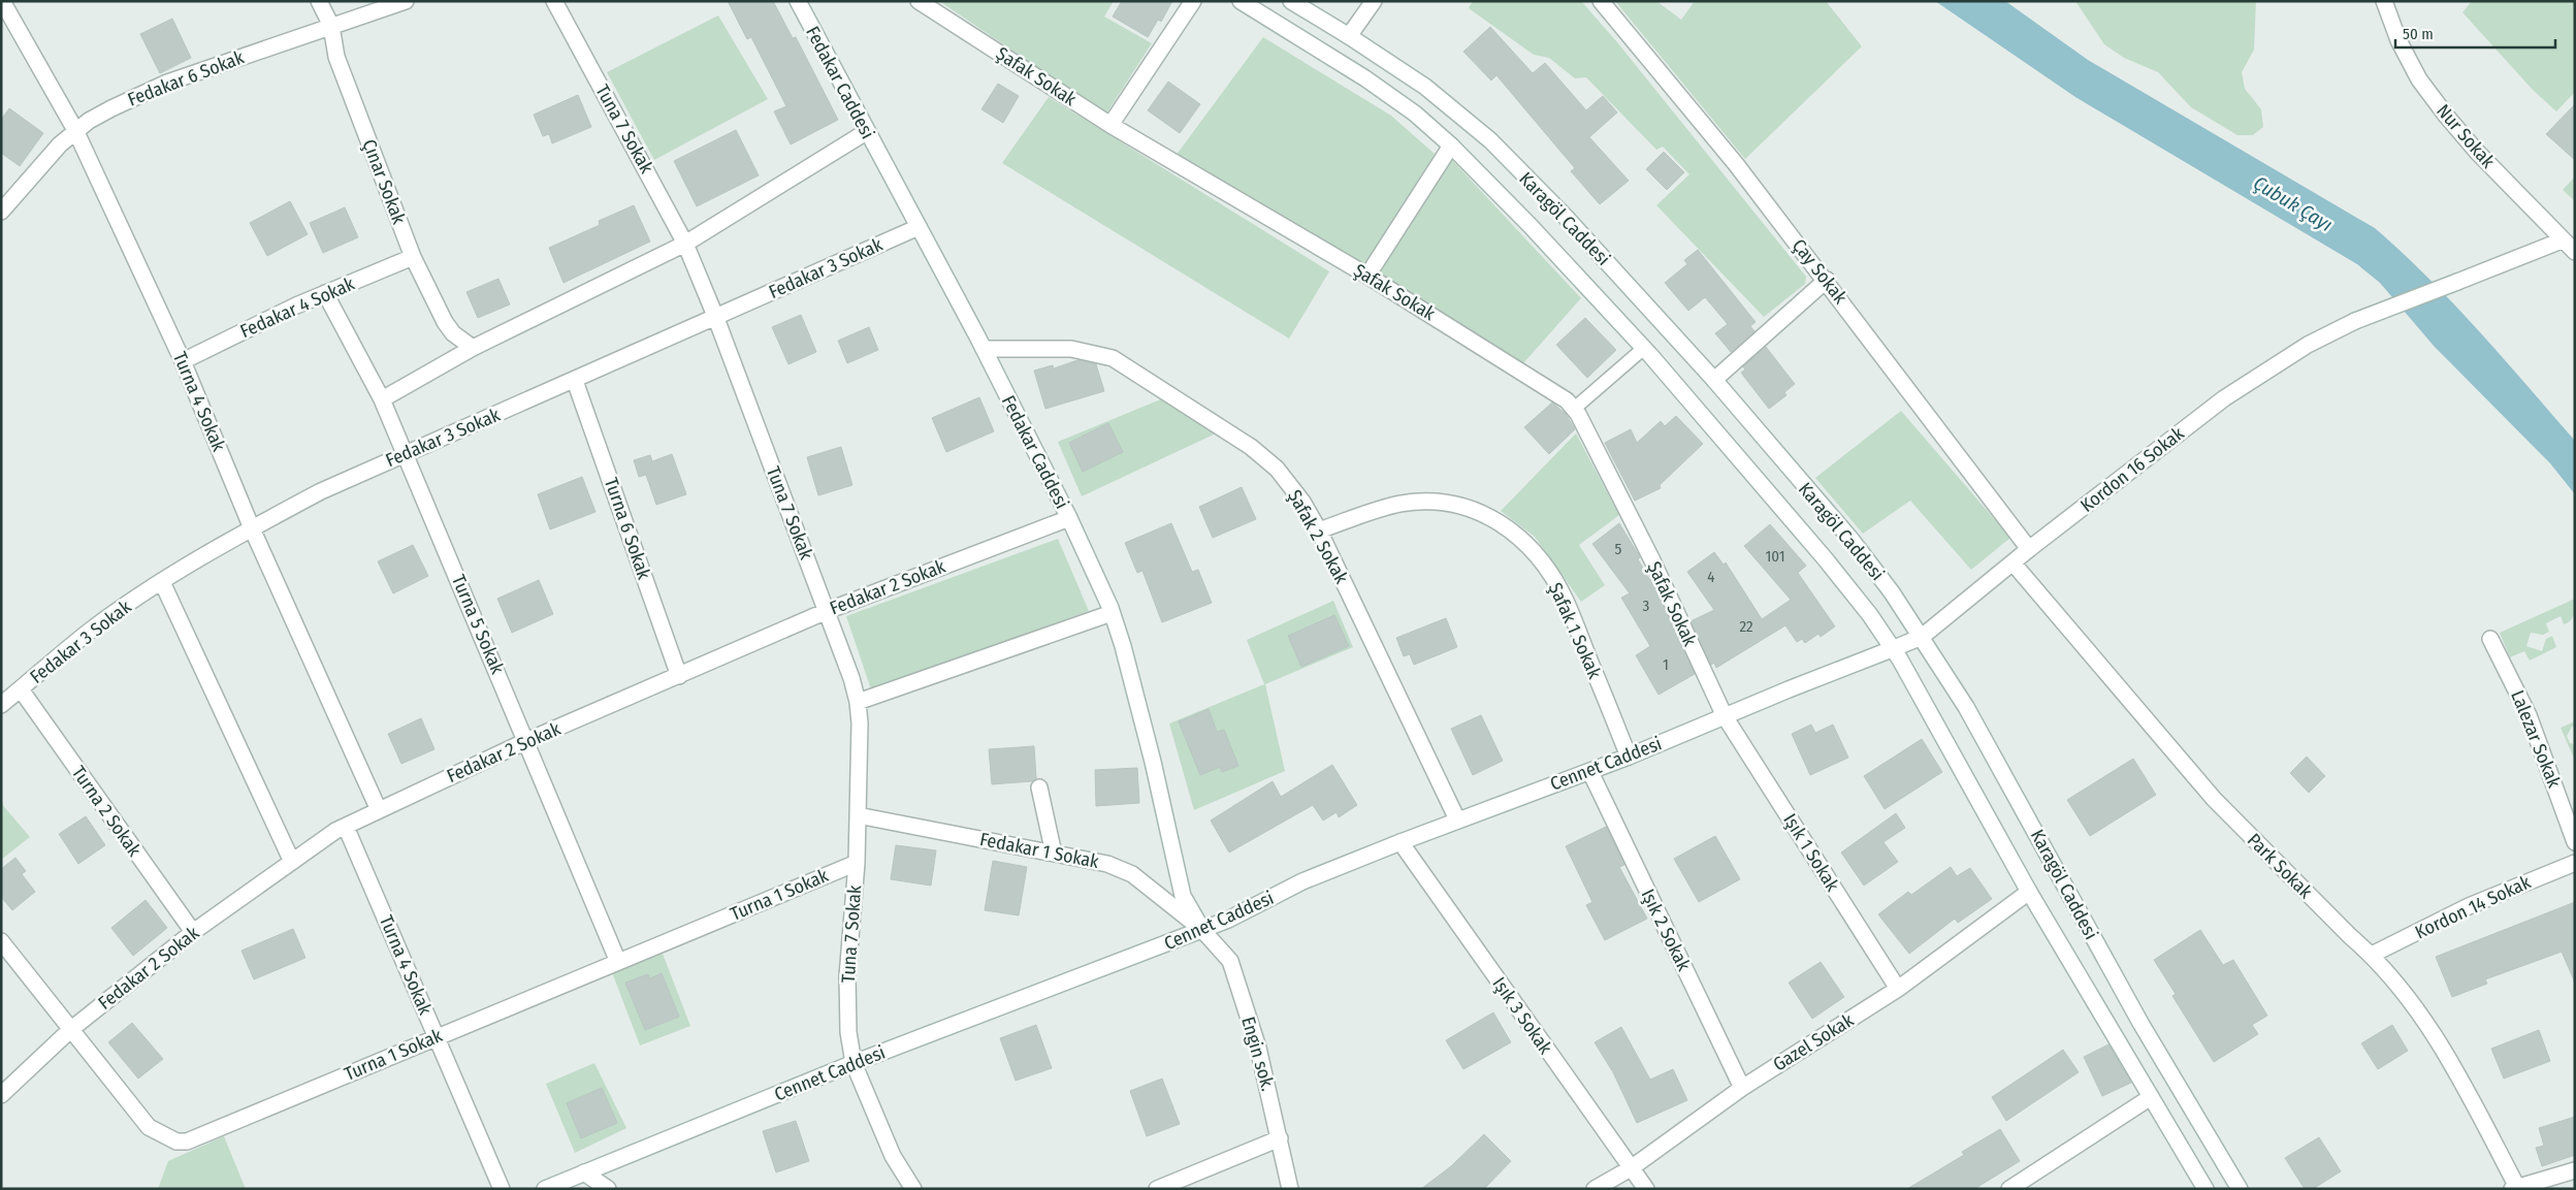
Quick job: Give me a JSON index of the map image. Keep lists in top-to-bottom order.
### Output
{
  "streets": {
    "street": [
      "Şafak Sokak",
      "Fedakar 6 Sokak",
      "Fedakar Caddesi",
      "Tuna 7 Sokak",
      "Nur Sokak",
      "Çınar Sokak",
      "Karagöl Caddesi",
      "Fedakar 3 Sokak",
      "Çay Sokak",
      "Fedakar 4 Sokak",
      "Turna 4 Sokak",
      "Kordon 16 Sokak",
      "Turna 6 Sokak",
      "Şafak 2 Sokak",
      "Fedakar 2 Sokak",
      "Turna 5 Sokak",
      "Şafak 1 Sokak",
      "Lalezar Sokak",
      "Cennet Caddesi",
      "Turna 2 Sokak",
      "Fedakar 1 Sokak",
      "Işık 1 Sokak",
      "Park Sokak",
      "Turna 1 Sokak",
      "Kordon 14 Sokak",
      "Işık 2 Sokak",
      "Işık 3 Sokak",
      "Gazel Sokak",
      "Engin sok."
    ]
  },
  "crossings": [
    ["Şafak Sokak", "Cennet Caddesi"],
    ["Şafak Sokak", "Işık 1 Sokak"],
    ["Fedakar 6 Sokak", "Çınar Sokak"],
    ["Fedakar 6 Sokak", "Turna 4 Sokak"],
    ["Fedakar Caddesi", "Fedakar 3 Sokak"],
    ["Fedakar Caddesi", "Şafak 2 Sokak"],
    ["Fedakar Caddesi", "Fedakar 2 Sokak"],
    ["Fedakar Caddesi", "Cennet Caddesi"],
    ["Fedakar Caddesi", "Fedakar 1 Sokak"],
    ["Fedakar Caddesi", "Engin sok."],
    ["Tuna 7 Sokak", "Fedakar 3 Sokak"],
    ["Tuna 7 Sokak", "Fedakar 2 Sokak"],
    ["Tuna 7 Sokak", "Cennet Caddesi"],
    ["Tuna 7 Sokak", "Fedakar 1 Sokak"],
    ["Tuna 7 Sokak", "Turna 1 Sokak"],
    ["Nur Sokak", "Kordon 16 Sokak"],
    ["Çınar Sokak", "Fedakar 4 Sokak"],
    ["Karagöl Caddesi", "Kordon 16 Sokak"],
    ["Fedakar 3 Sokak", "Turna 4 Sokak"],
    ["Fedakar 3 Sokak", "Turna 6 Sokak"],
    ["Fedakar 3 Sokak", "Turna 5 Sokak"],
    ["Fedakar 3 Sokak", "Turna 2 Sokak"],
    ["Çay Sokak", "Kordon 16 Sokak"],
    ["Fedakar 4 Sokak", "Turna 4 Sokak"],
    ["Fedakar 4 Sokak", "Turna 5 Sokak"],
    ["Turna 4 Sokak", "Fedakar 2 Sokak"],
    ["Turna 4 Sokak", "Turna 1 Sokak"],
    ["Kordon 16 Sokak", "Cennet Caddesi"],
    ["Kordon 16 Sokak", "Park Sokak"],
    ["Turna 6 Sokak", "Fedakar 2 Sokak"],
    ["Şafak 2 Sokak", "Şafak 1 Sokak"],
    ["Şafak 2 Sokak", "Cennet Caddesi"],
    ["Fedakar 2 Sokak", "Turna 5 Sokak"],
    ["Fedakar 2 Sokak", "Turna 2 Sokak"],
    ["Fedakar 2 Sokak", "Turna 1 Sokak"],
    ["Turna 5 Sokak", "Turna 1 Sokak"],
    ["Şafak 1 Sokak", "Cennet Caddesi"],
    ["Cennet Caddesi", "Fedakar 1 Sokak"],
    ["Cennet Caddesi", "Işık 1 Sokak"],
    ["Cennet Caddesi", "Işık 2 Sokak"],
    ["Cennet Caddesi", "Işık 3 Sokak"],
    ["Cennet Caddesi", "Engin sok."],
    ["Fedakar 1 Sokak", "Engin sok."],
    ["Işık 1 Sokak", "Gazel Sokak"],
    ["Park Sokak", "Kordon 14 Sokak"],
    ["Işık 2 Sokak", "Gazel Sokak"],
    ["Işık 3 Sokak", "Gazel Sokak"]
  ],
  "water": ["Çubuk Çayı"],
  "house_numbers": [
    "5",
    "101",
    "4",
    "3",
    "22",
    "1"
  ],
  "scale_bar": "50 m"
}
